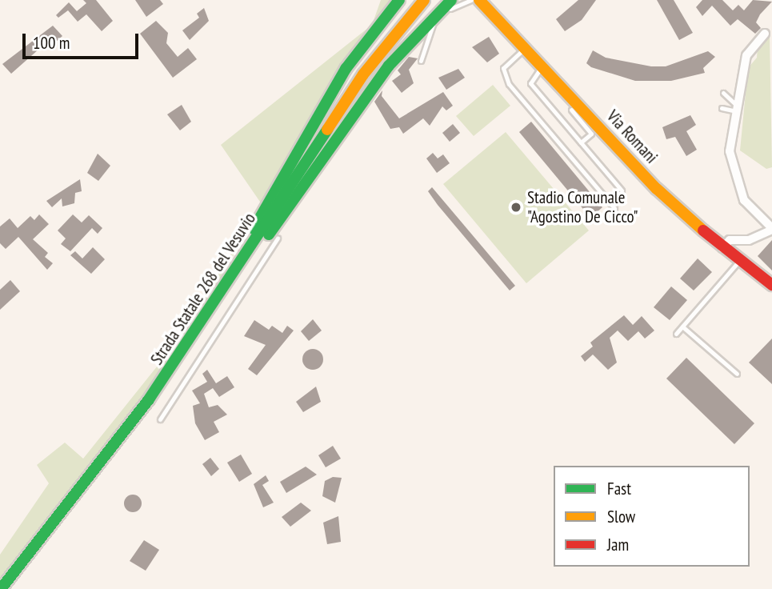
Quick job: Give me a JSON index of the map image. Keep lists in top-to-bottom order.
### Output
{
  "streets": {
    "main road": ["Via Romani", "Strada Statale 268 del Vesuvio"]
  },
  "places": ["Stadio Comunale \"Agostino De Cicco\""],
  "legend": ["Fast", "Slow", "Jam"],
  "scale_bar": "100 m"
}
